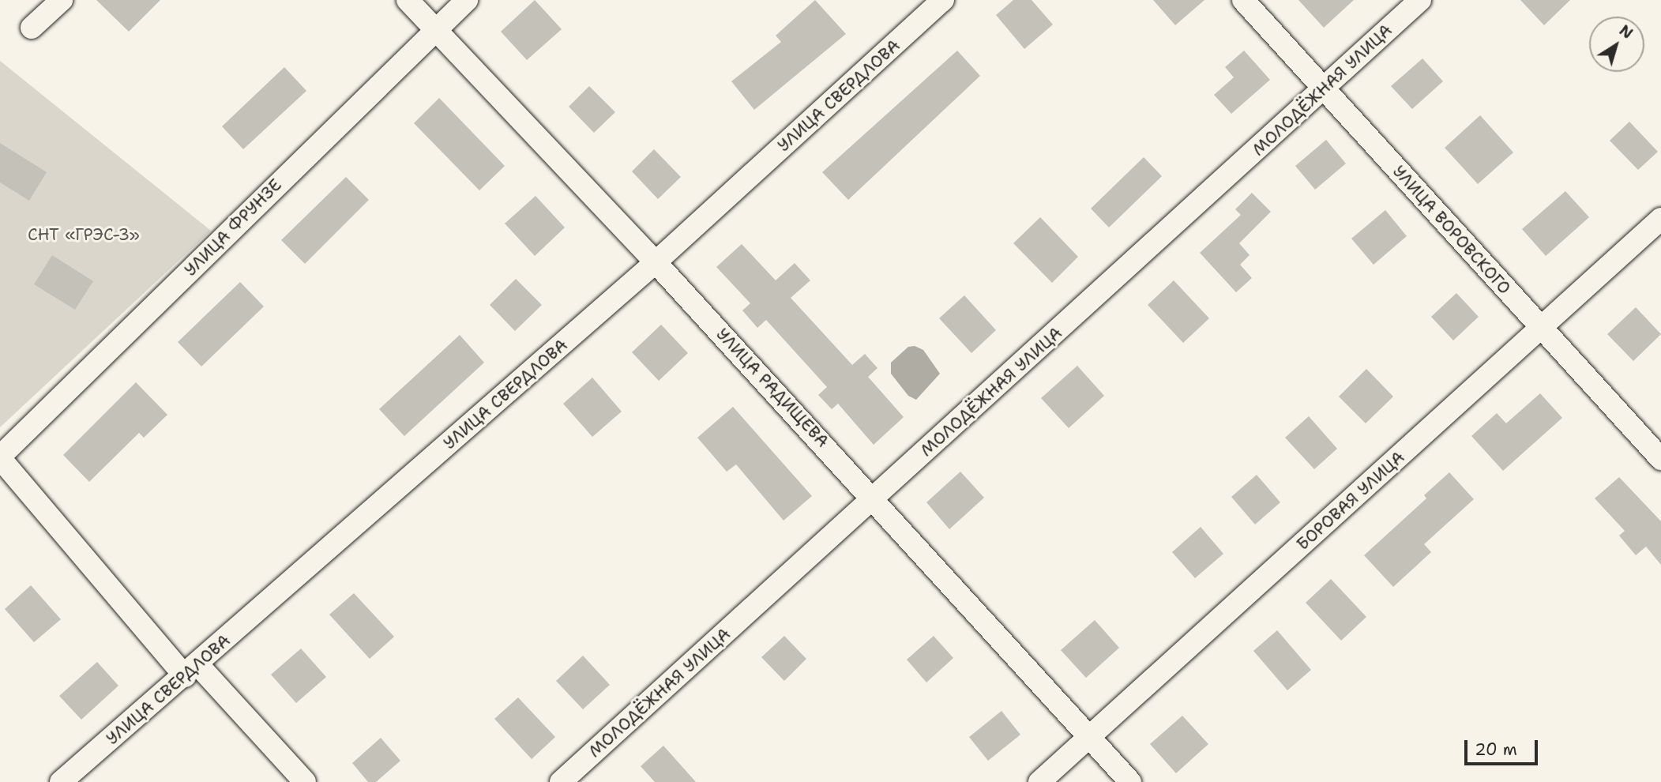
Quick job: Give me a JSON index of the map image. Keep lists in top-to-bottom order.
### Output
{
  "streets": {
    "street": [
      "МОЛОДЁЖНАЯ УЛИЦА",
      "УЛИЦА СВЕРДЛОВА",
      "УЛИЦА ФРУНЗЕ",
      "УЛИЦА ВОРОВСКОГО",
      "УЛИЦА РАДИЩЕВА",
      "БОРОВАЯ УЛИЦА"
    ]
  },
  "crossings": [
    ["МОЛОДЁЖНАЯ УЛИЦА", "УЛИЦА ВОРОВСКОГО"],
    ["МОЛОДЁЖНАЯ УЛИЦА", "УЛИЦА РАДИЩЕВА"],
    ["УЛИЦА СВЕРДЛОВА", "УЛИЦА РАДИЩЕВА"],
    ["УЛИЦА ФРУНЗЕ", "УЛИЦА РАДИЩЕВА"],
    ["УЛИЦА ВОРОВСКОГО", "БОРОВАЯ УЛИЦА"],
    ["УЛИЦА РАДИЩЕВА", "БОРОВАЯ УЛИЦА"]
  ],
  "parks": ["СНТ «ГРЭС-3»"],
  "scale_bar": "20 m",
  "north": "top right"
}
